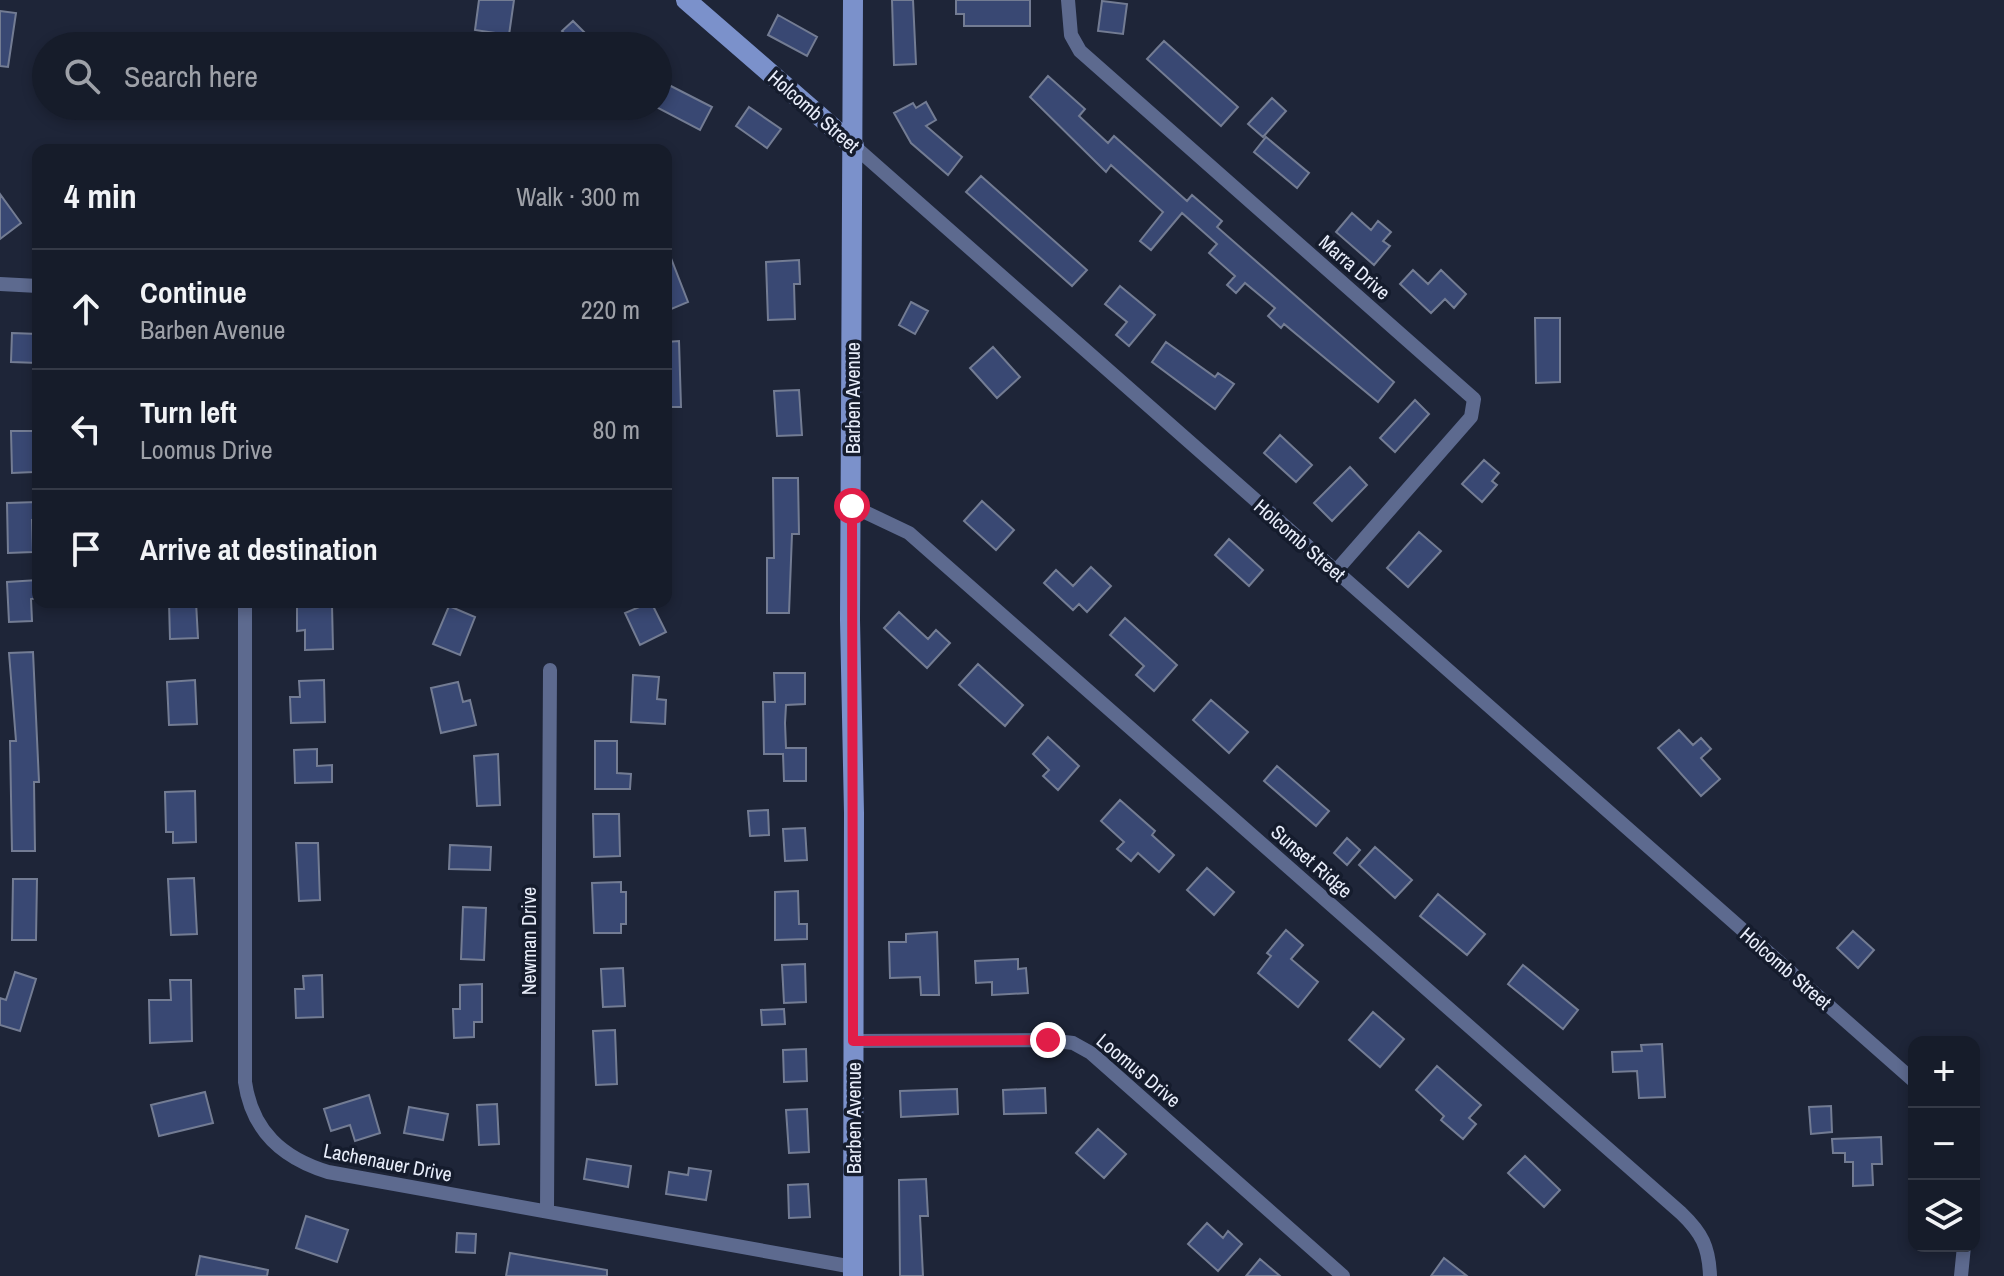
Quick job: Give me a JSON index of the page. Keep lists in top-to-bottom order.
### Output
{
  "streets": {
    "street": [
      "Holcomb Street",
      "Marra Drive",
      "Barben Avenue",
      "Sunset Ridge",
      "Newman Drive",
      "Loomus Drive",
      "Lachenauer Drive"
    ]
  },
  "crossings": [
    ["Holcomb Street", "Marra Drive"],
    ["Holcomb Street", "Barben Avenue"],
    ["Barben Avenue", "Sunset Ridge"],
    ["Barben Avenue", "Loomus Drive"],
    ["Barben Avenue", "Lachenauer Drive"],
    ["Newman Drive", "Lachenauer Drive"]
  ],
  "page": {
    "search": "Search here",
    "heading": ["4 min", "Walk · 300 m"],
    "list": [
      ["Continue", "Barben Avenue", "220 m"],
      ["Turn left", "Loomus Drive", "80 m"],
      "Arrive at destination"
    ],
    "map_buttons": ["+", "−"]
  }
}
